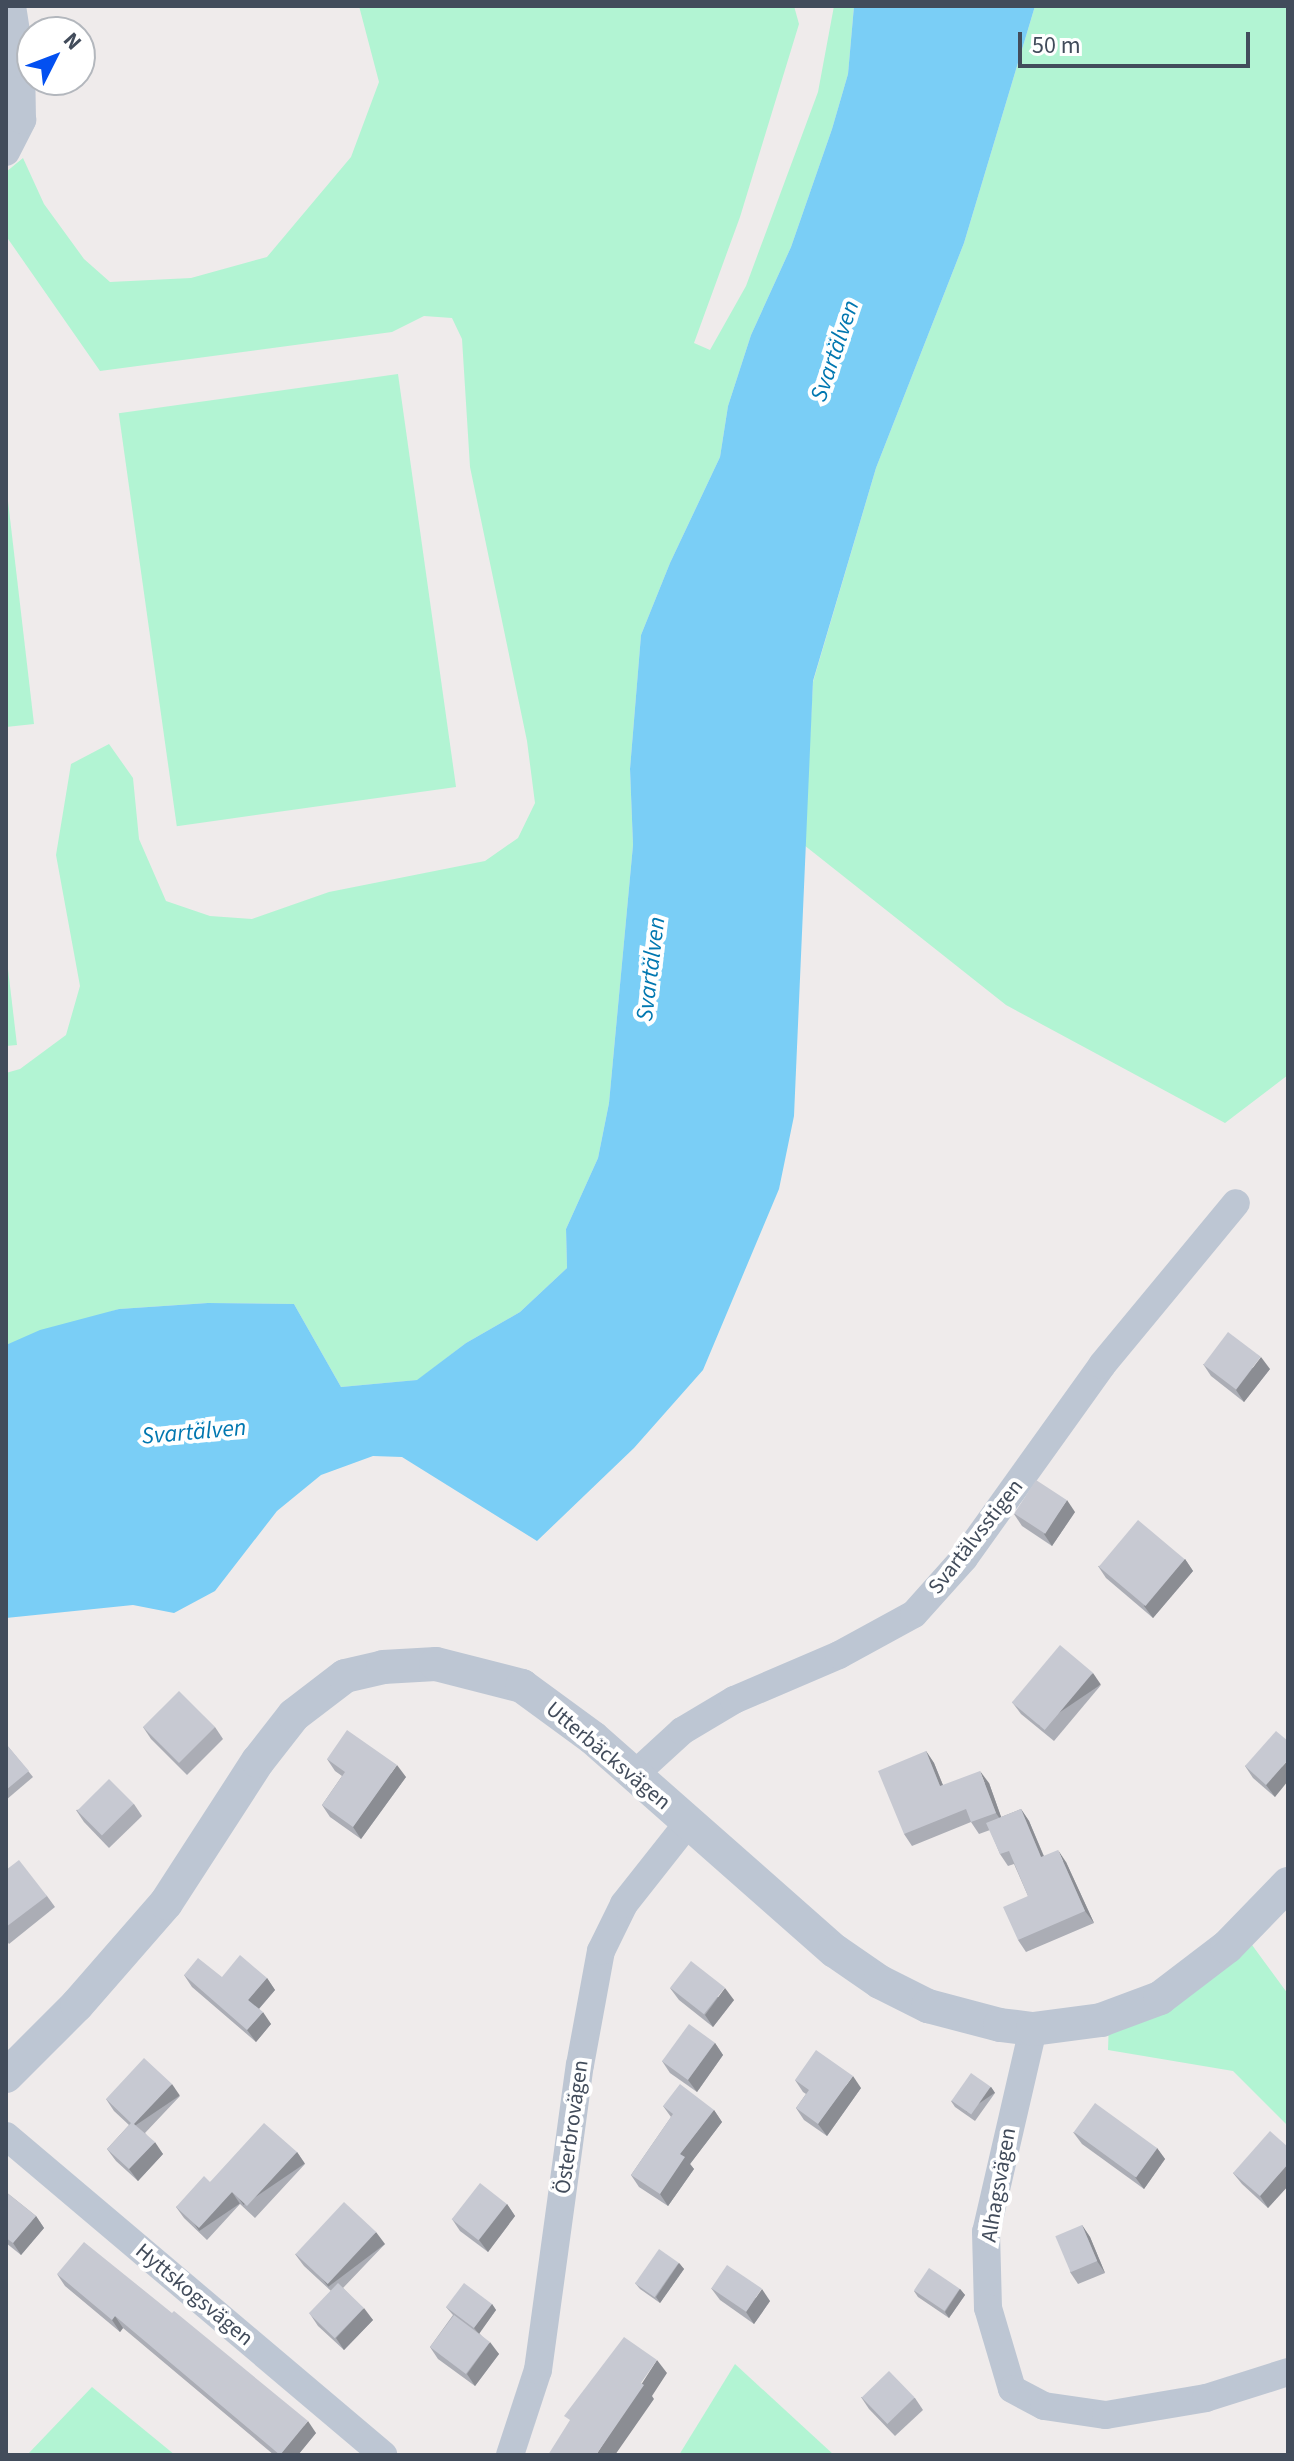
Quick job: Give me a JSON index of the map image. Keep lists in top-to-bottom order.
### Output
{
  "streets": {
    "street": [
      "Svartälvsstigen",
      "Utterbäcksvägen",
      "Österbrovägen",
      "Alhagsvägen",
      "Hyttskogsvägen"
    ]
  },
  "crossings": [
    ["Svartälvsstigen", "Utterbäcksvägen"],
    ["Utterbäcksvägen", "Österbrovägen"],
    ["Utterbäcksvägen", "Alhagsvägen"]
  ],
  "water": ["Svartälven"],
  "scale_bar": "50 m",
  "north": "top right"
}
